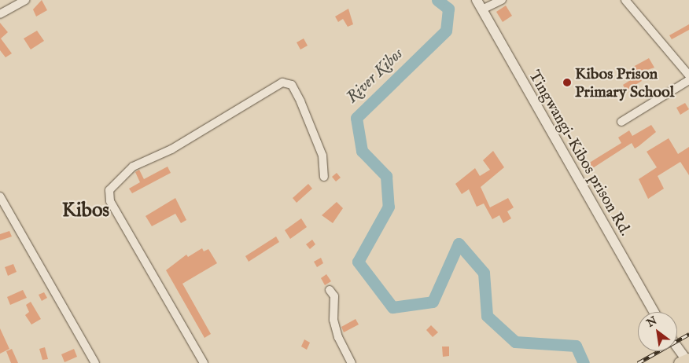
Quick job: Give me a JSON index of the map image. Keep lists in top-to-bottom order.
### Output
{
  "streets": {
    "street": ["Tingwangi-Kibos prison Rd."]
  },
  "districts": ["Kibos"],
  "water": ["River Kibos"],
  "places": ["Kibos Prison Primary School"],
  "north": "top left"
}
